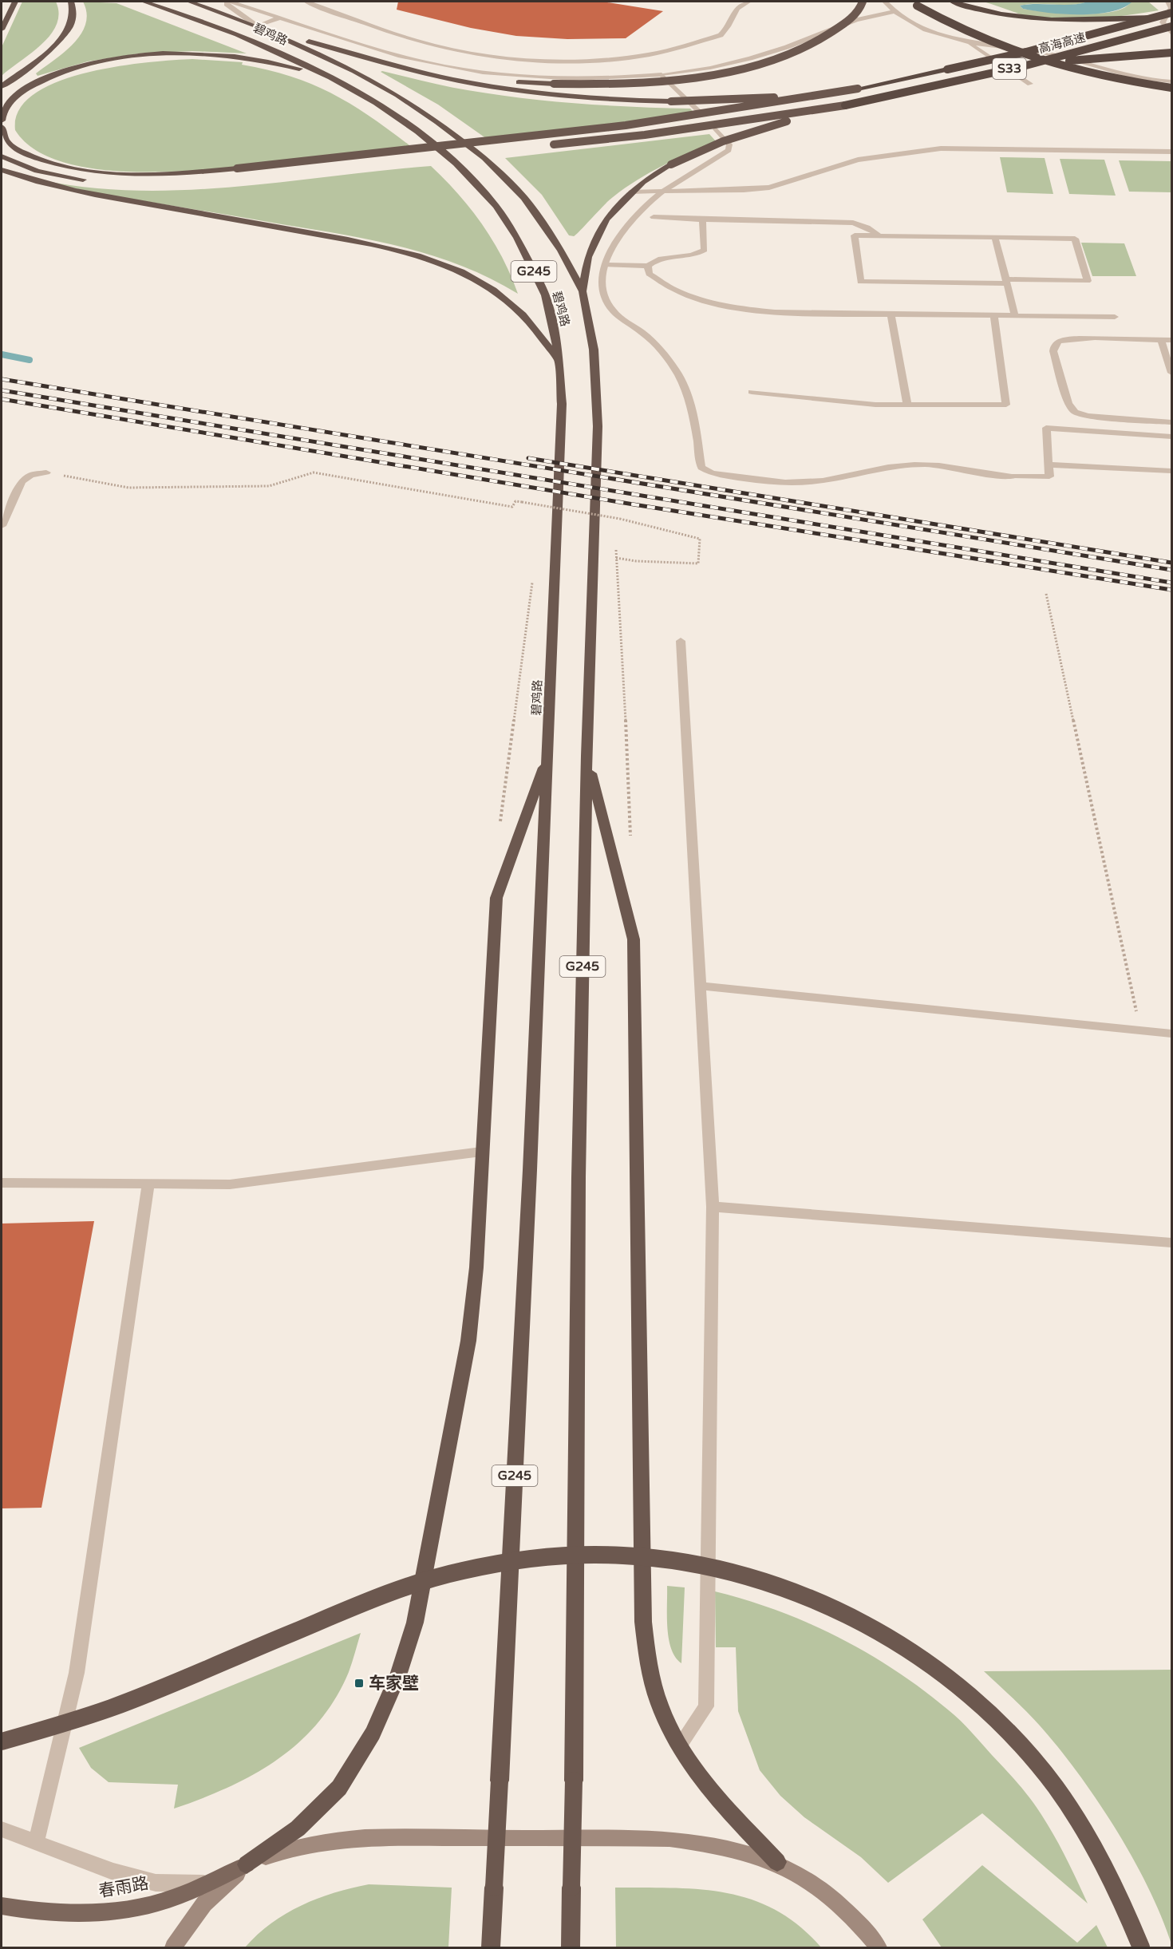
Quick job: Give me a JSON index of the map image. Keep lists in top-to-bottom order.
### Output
{
  "streets": {
    "highway": [
      "碧鸡路",
      "高海高速",
      "S33",
      "G245"
    ],
    "main road": ["春雨路"]
  },
  "crossings": [
    ["碧鸡路", "G245"]
  ],
  "places": {
    "transit": ["车家壁"]
  }
}
